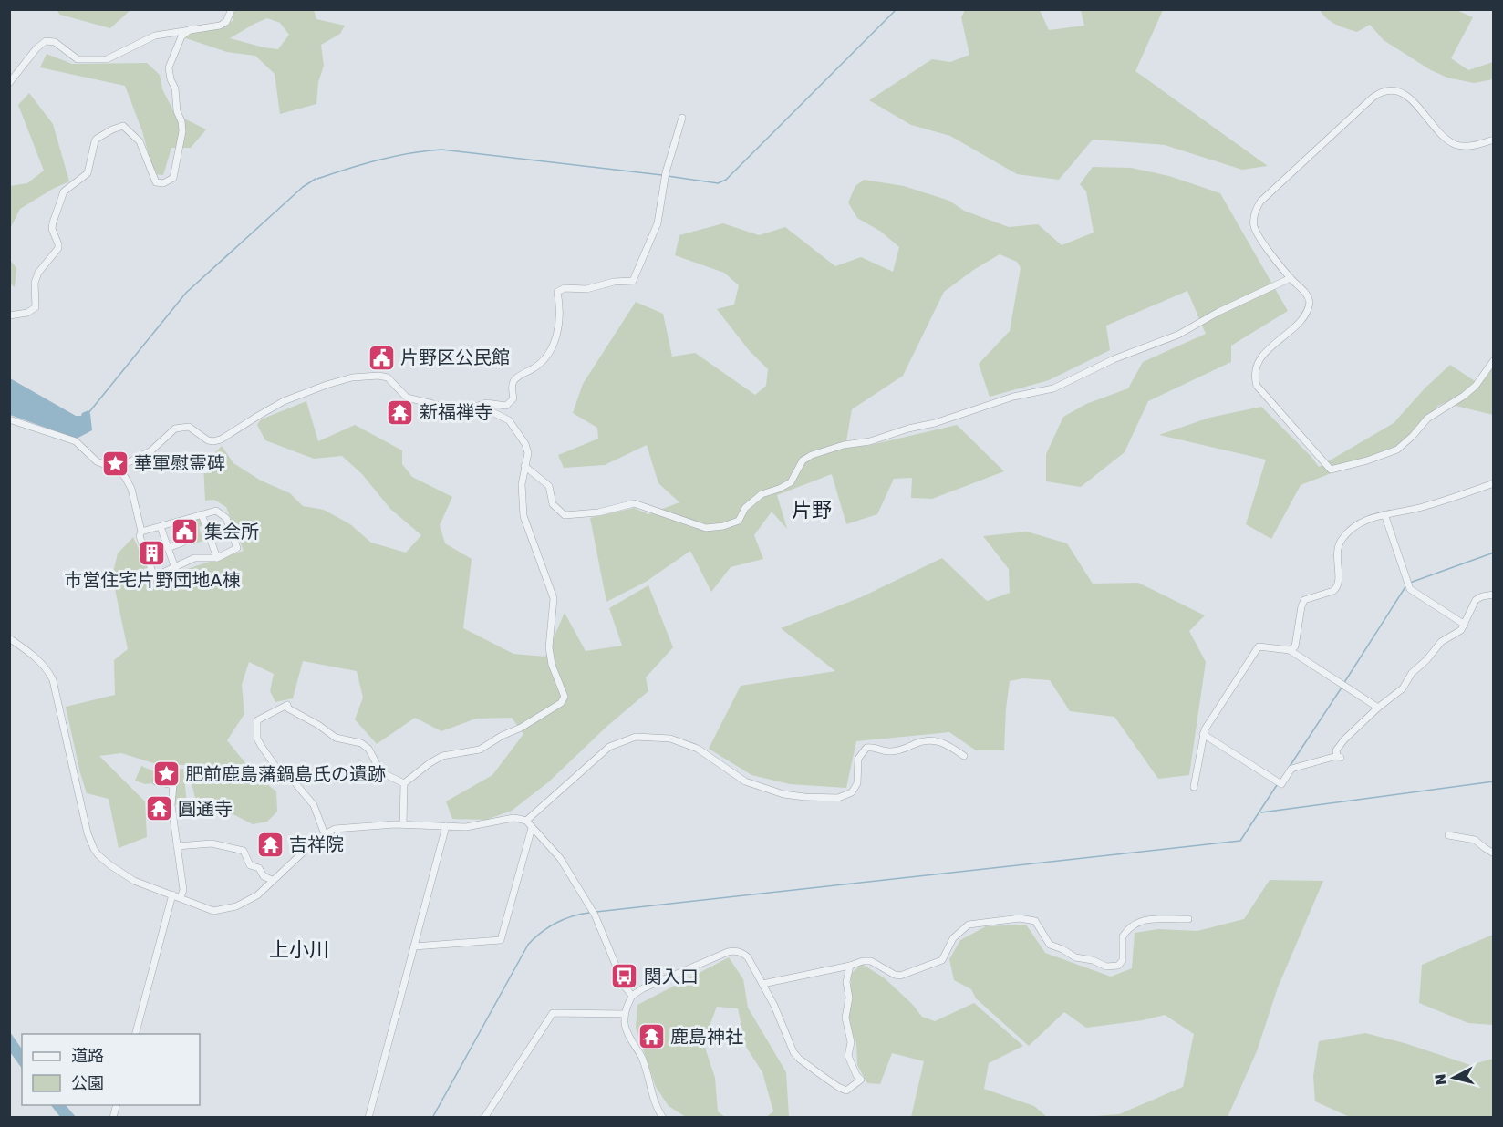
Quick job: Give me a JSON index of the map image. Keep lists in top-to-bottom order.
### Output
{
  "districts": ["片野", "上小川"],
  "places": {
    "public building": ["片野区公民館", "集会所"],
    "temple": [
      "新福禅寺",
      "圓通寺",
      "吉祥院",
      "鹿島神社"
    ],
    "place": ["華軍慰霊碑", "肥前鹿島藩鍋島氏の遺跡"],
    "building": ["市営住宅片野団地A棟"],
    "bus stop": ["関入口"]
  },
  "legend": ["道路", "公園"],
  "north": "left"
}
